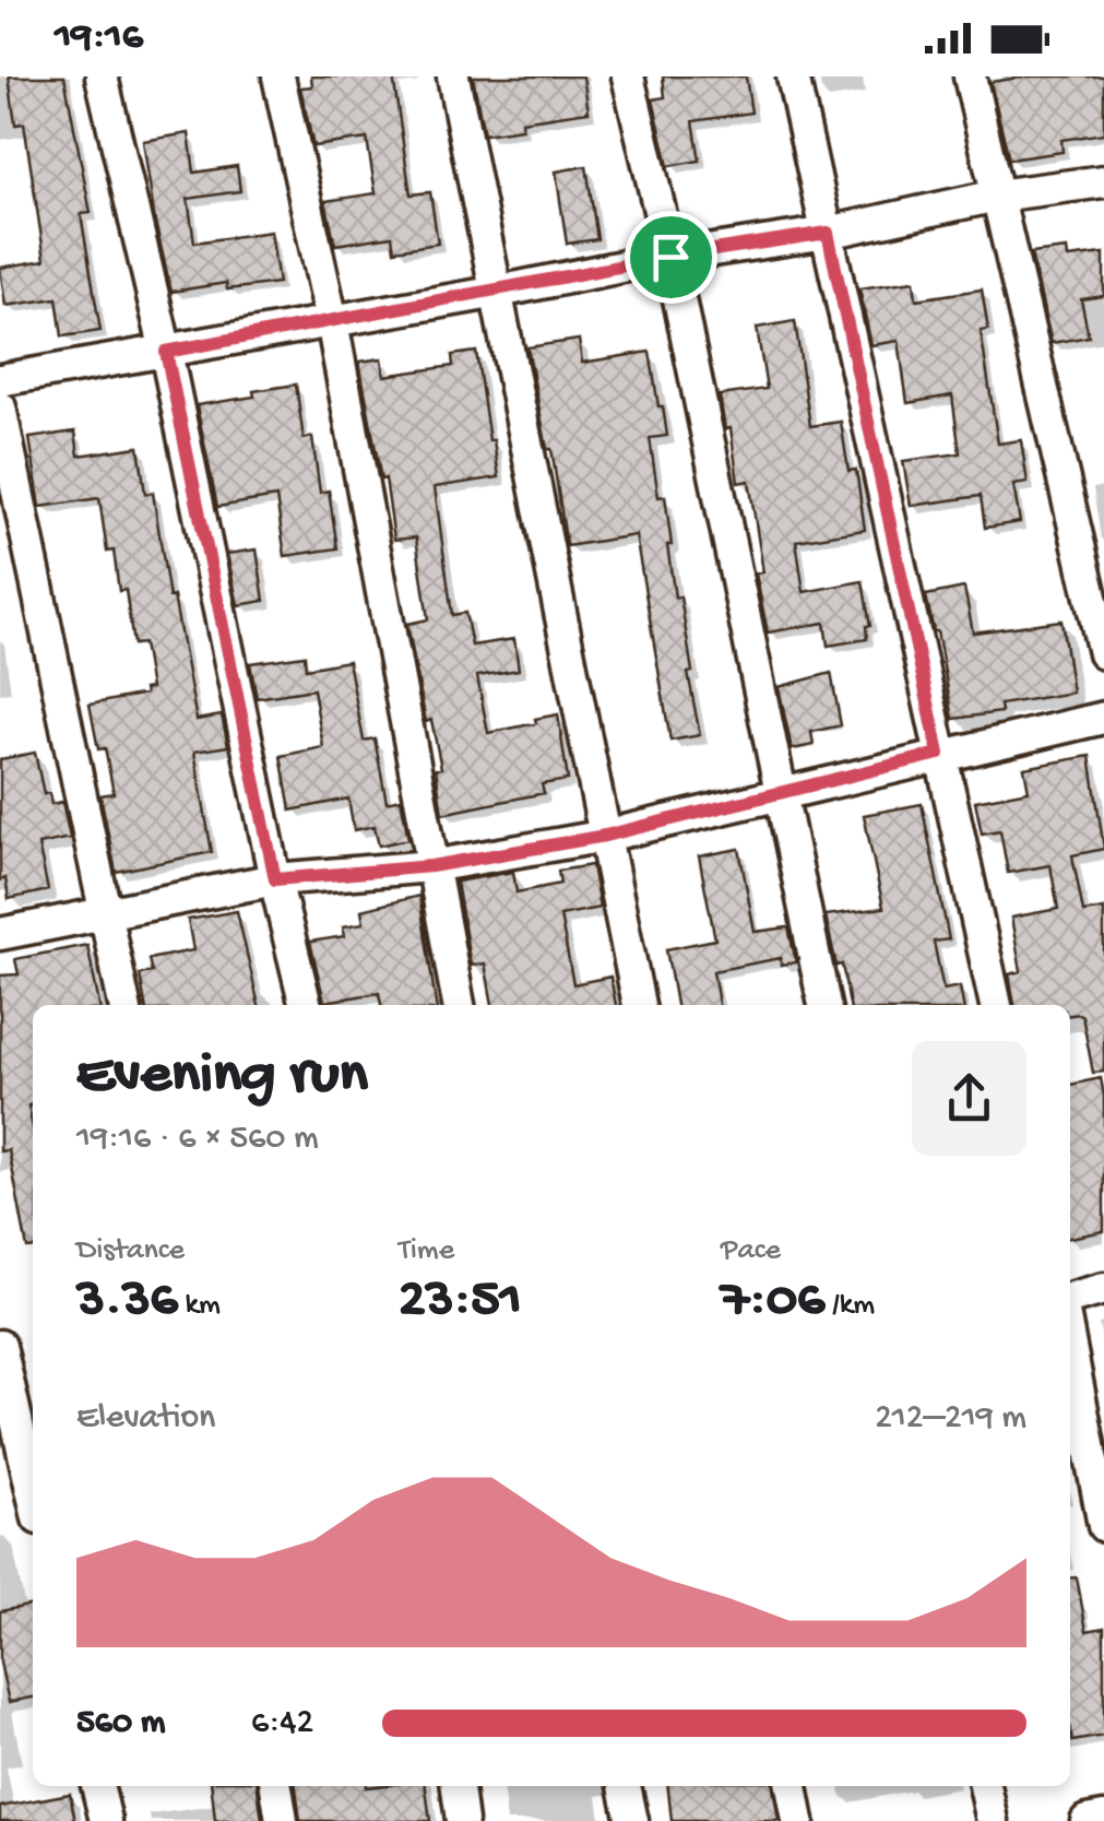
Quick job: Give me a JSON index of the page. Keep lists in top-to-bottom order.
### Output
{
  "page": {
    "status": "19:16",
    "heading": ["Evening run", "19:16 · 6 × 560 m"],
    "stats": [
      ["Distance", "3.36 km"],
      ["Time", "23:51"],
      ["Pace", "7:06 /km"]
    ],
    "chart": ["Elevation", "212–219 m"],
    "list": [
      {
        "name": "560 m",
        "note": "6:42"
      }
    ]
  }
}
